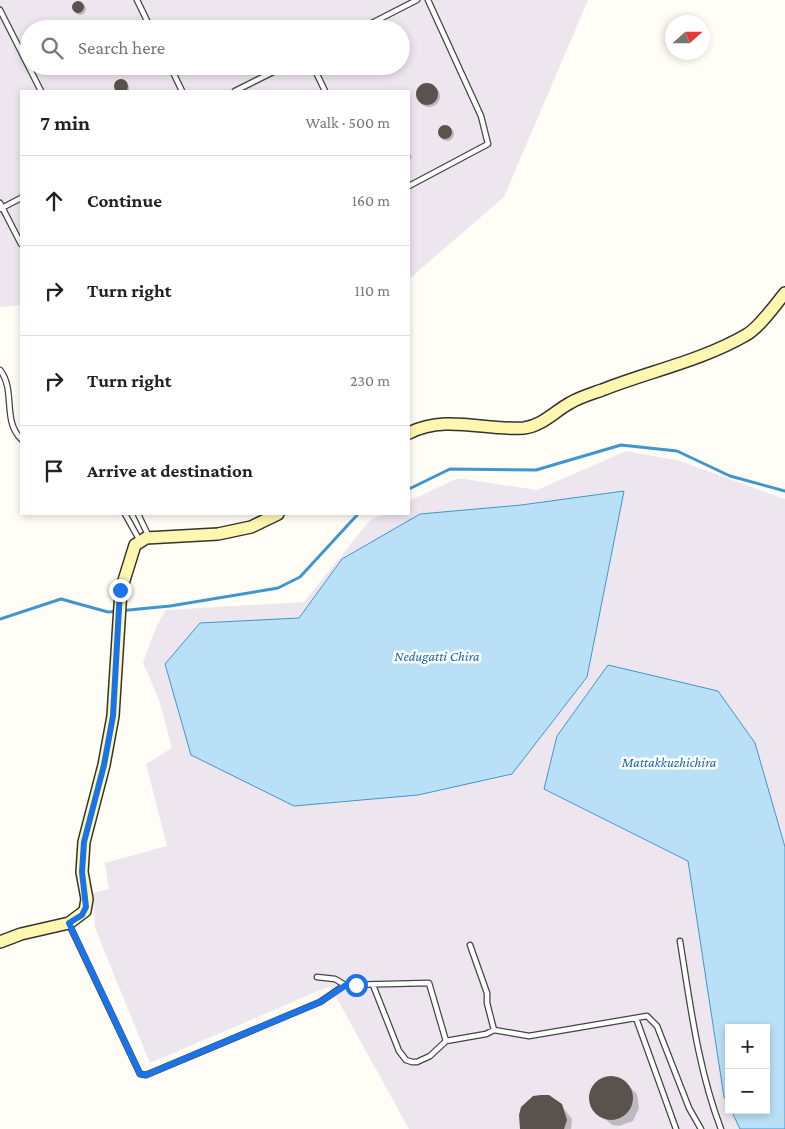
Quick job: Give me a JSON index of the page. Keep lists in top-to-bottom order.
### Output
{
  "water": ["Nedugatti Chira", "Mattakkuzhichira"],
  "north": "right",
  "page": {
    "search": "Search here",
    "heading": ["7 min", "Walk · 500 m"],
    "list": [
      ["Continue", "160 m"],
      ["Turn right", "110 m"],
      ["Turn right", "230 m"],
      "Arrive at destination"
    ],
    "map_buttons": ["+", "−"]
  }
}
